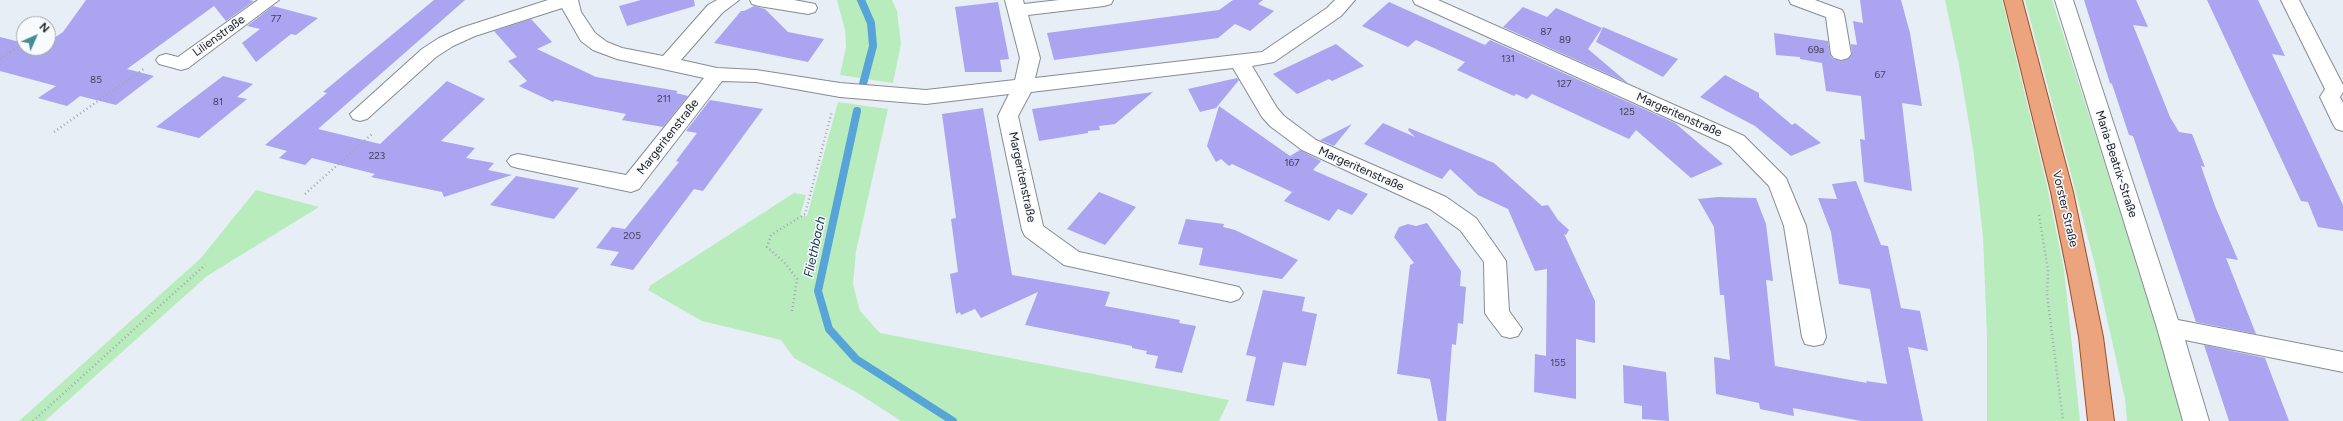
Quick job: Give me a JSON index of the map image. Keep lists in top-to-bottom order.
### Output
{
  "streets": {
    "main road": ["Vorster Straße"],
    "street": ["Lilienstraße", "Margeritenstraße", "Maria-Beatrix-Straße"]
  },
  "water": ["Fliethbach"],
  "house_numbers": [
    "77",
    "87",
    "89",
    "69a",
    "131",
    "67",
    "85",
    "127",
    "211",
    "81",
    "125",
    "223",
    "167",
    "205",
    "155"
  ],
  "north": "top right"
}
